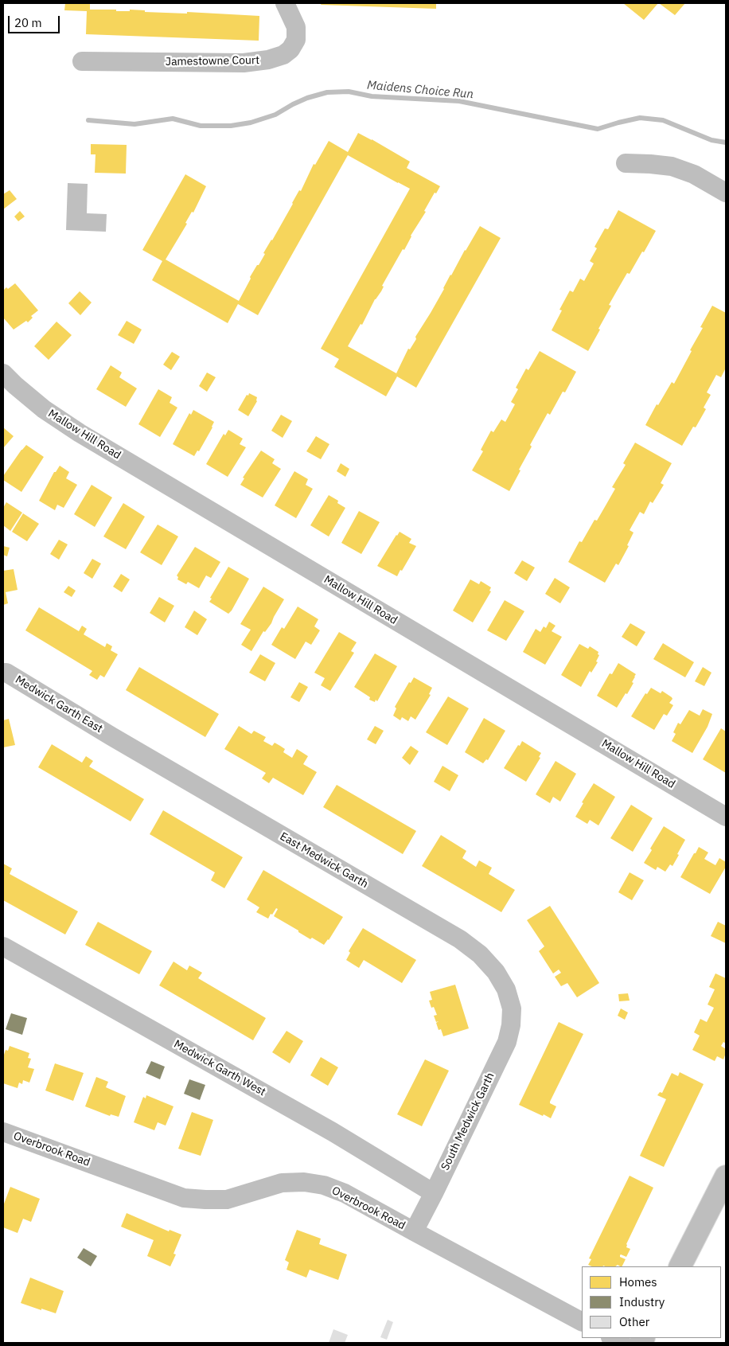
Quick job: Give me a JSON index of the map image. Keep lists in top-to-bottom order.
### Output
{
  "streets": {
    "street": [
      "Jamestowne Court",
      "Mallow Hill Road",
      "Medwick Garth East",
      "East Medwick Garth",
      "Medwick Garth West",
      "South Medwick Garth",
      "Overbrook Road"
    ]
  },
  "crossings": [
    ["Medwick Garth East", "East Medwick Garth"],
    ["East Medwick Garth", "South Medwick Garth"],
    ["Medwick Garth West", "South Medwick Garth"],
    ["South Medwick Garth", "Overbrook Road"]
  ],
  "water": ["Maidens Choice Run"],
  "legend": ["Homes", "Industry", "Other"],
  "scale_bar": "20 m"
}
